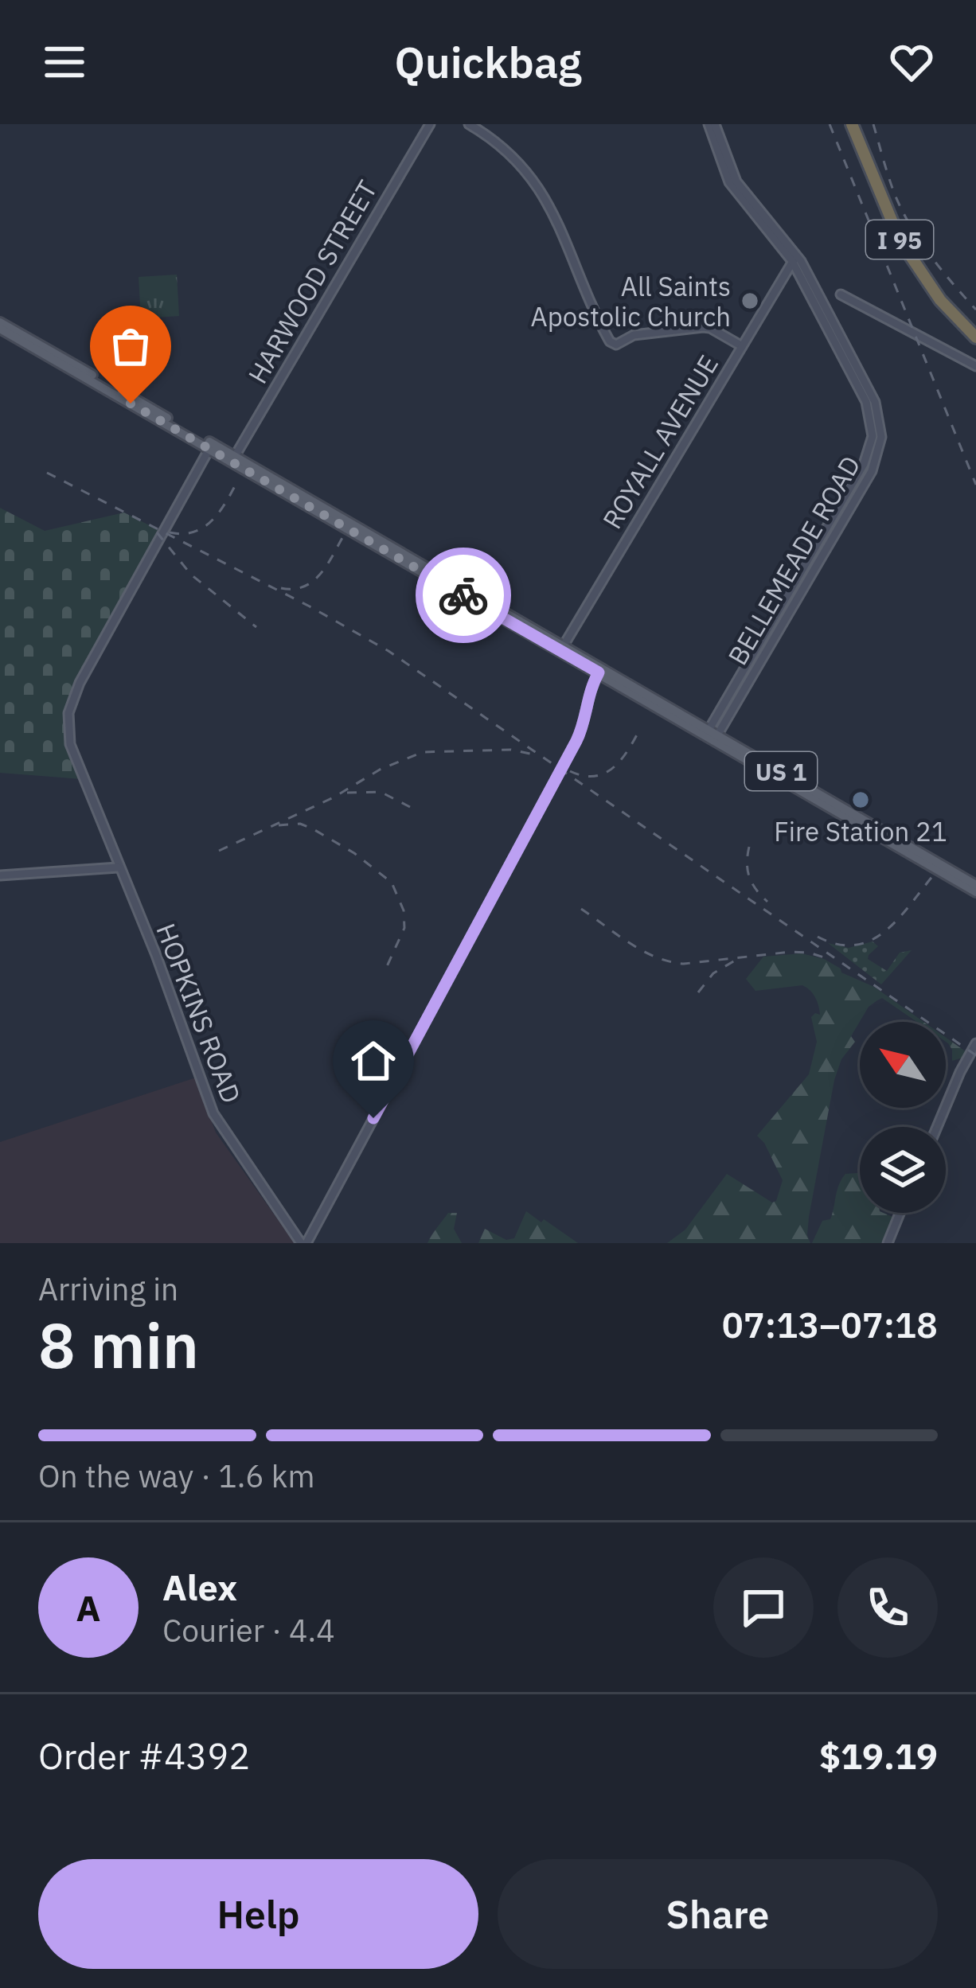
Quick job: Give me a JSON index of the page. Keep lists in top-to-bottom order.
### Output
{
  "streets": {
    "highway": ["I 95"],
    "main road": ["US 1"],
    "street": [
      "HARWOOD STREET",
      "ROYALL AVENUE",
      "BELLEMEADE ROAD",
      "HOPKINS ROAD"
    ]
  },
  "crossings": [
    ["HARWOOD STREET", "US 1"],
    ["ROYALL AVENUE", "BELLEMEADE ROAD"],
    ["ROYALL AVENUE", "US 1"],
    ["BELLEMEADE ROAD", "US 1"],
    ["US 1", "HOPKINS ROAD"]
  ],
  "places": ["All Saints Apostolic Church", "Fire Station 21"],
  "north": "top left",
  "page": {
    "header": "Quickbag",
    "heading": ["8 min", "Arriving in", "07:13–07:18"],
    "panel": [
      "Alex",
      "Courier · 4.4",
      "Order #4392",
      "$19.19"
    ],
    "bar": "On the way · 1.6 km",
    "round": "A",
    "buttons": ["Help", "Share"]
  }
}
